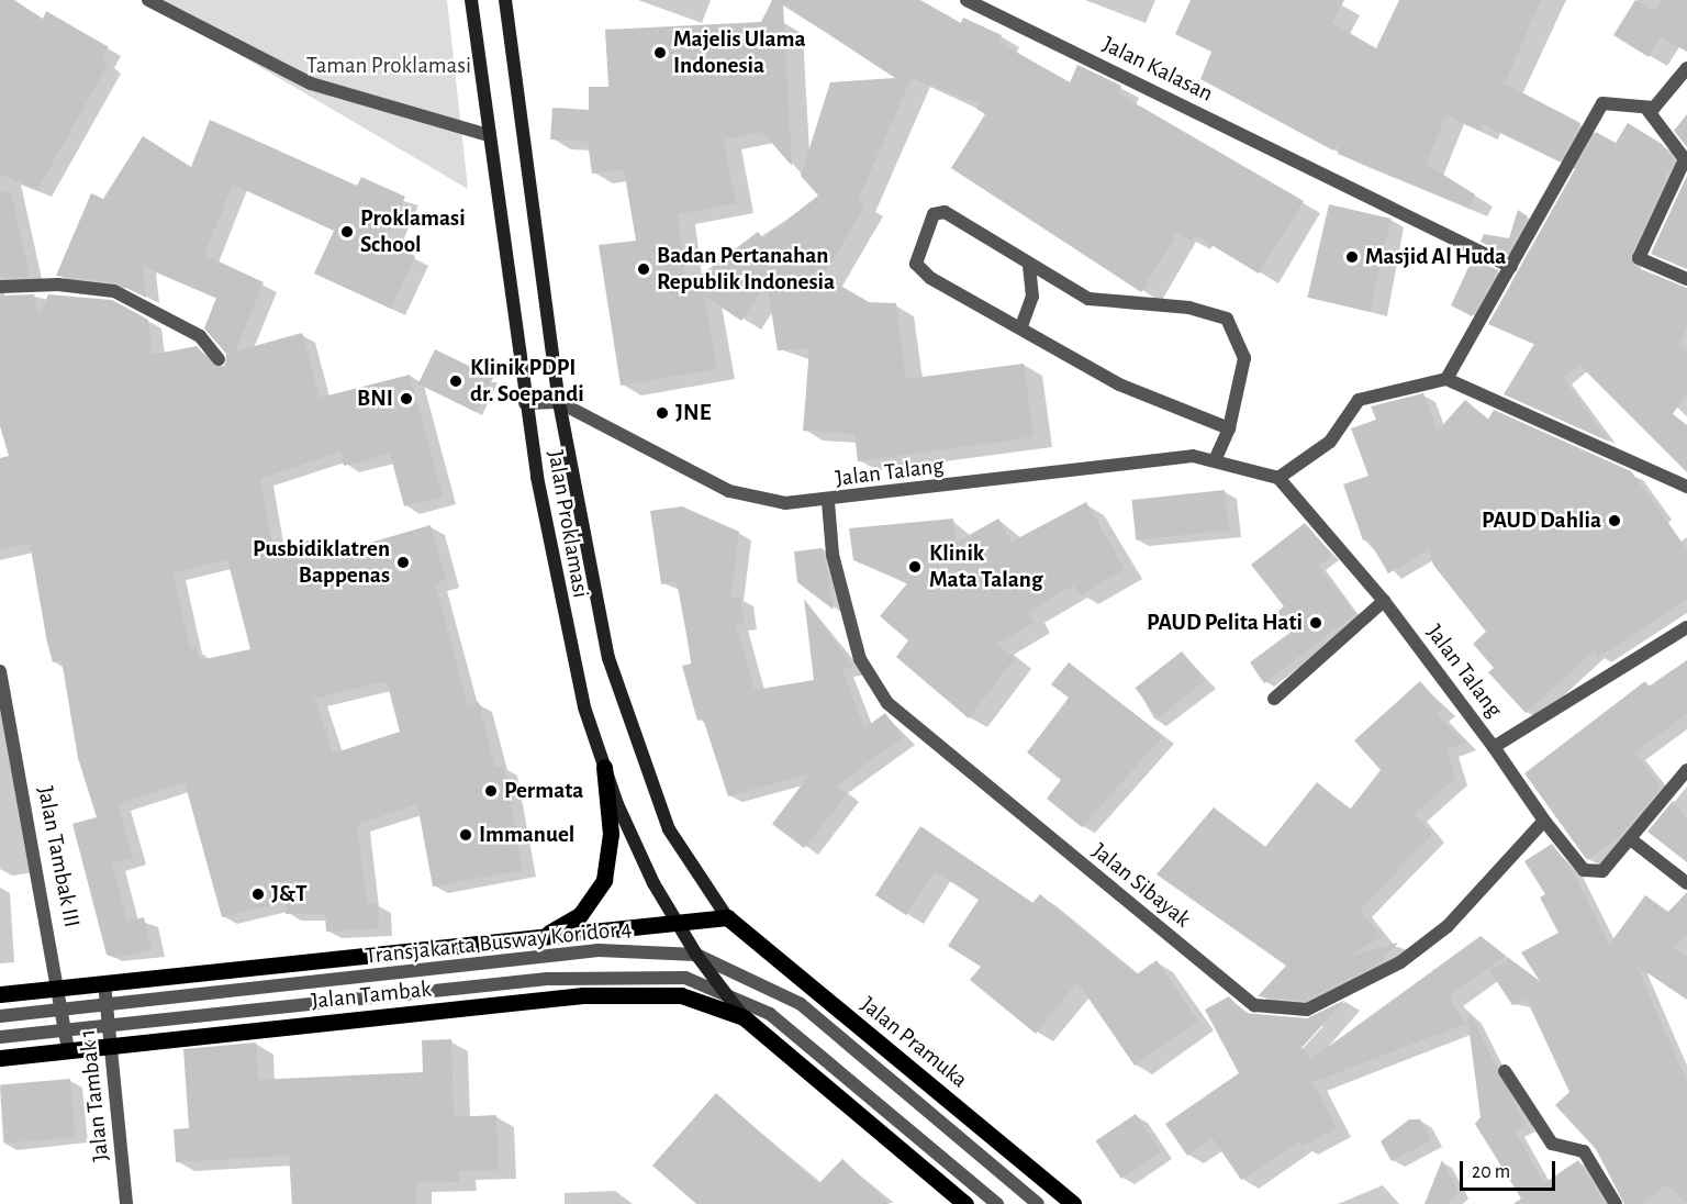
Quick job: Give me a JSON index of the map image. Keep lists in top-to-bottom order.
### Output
{
  "streets": {
    "main road": ["Jalan Proklamasi", "Jalan Tambak", "Jalan Pramuka"],
    "street": [
      "Jalan Kalasan",
      "Jalan Talang",
      "Jalan Tambak III",
      "Jalan Sibayak",
      "Transjakarta Busway Koridor 4",
      "Jalan Tambak 1"
    ]
  },
  "crossings": [
    ["Jalan Talang", "Jalan Proklamasi"],
    ["Jalan Talang", "Jalan Sibayak"],
    ["Jalan Proklamasi", "Transjakarta Busway Koridor 4"],
    ["Jalan Proklamasi", "Jalan Tambak"],
    ["Jalan Proklamasi", "Jalan Pramuka"],
    ["Jalan Tambak III", "Transjakarta Busway Koridor 4"],
    ["Jalan Tambak III", "Jalan Tambak"],
    ["Transjakarta Busway Koridor 4", "Jalan Tambak 1"],
    ["Jalan Tambak", "Jalan Pramuka"],
    ["Jalan Tambak", "Jalan Tambak 1"]
  ],
  "parks": ["Taman Proklamasi"],
  "places": [
    "Majelis Ulama Indonesia",
    "Proklamasi School",
    "Masjid Al Huda",
    "Badan Pertanahan Republik Indonesia",
    "Klinik PDPI dr. Soepandi",
    "BNI",
    "JNE",
    "PAUD Dahlia",
    "Pusbidiklatren Bappenas",
    "Klinik Mata Talang",
    "PAUD Pelita Hati",
    "Permata",
    "Immanuel",
    "J&T"
  ],
  "scale_bar": "20 m"
}
